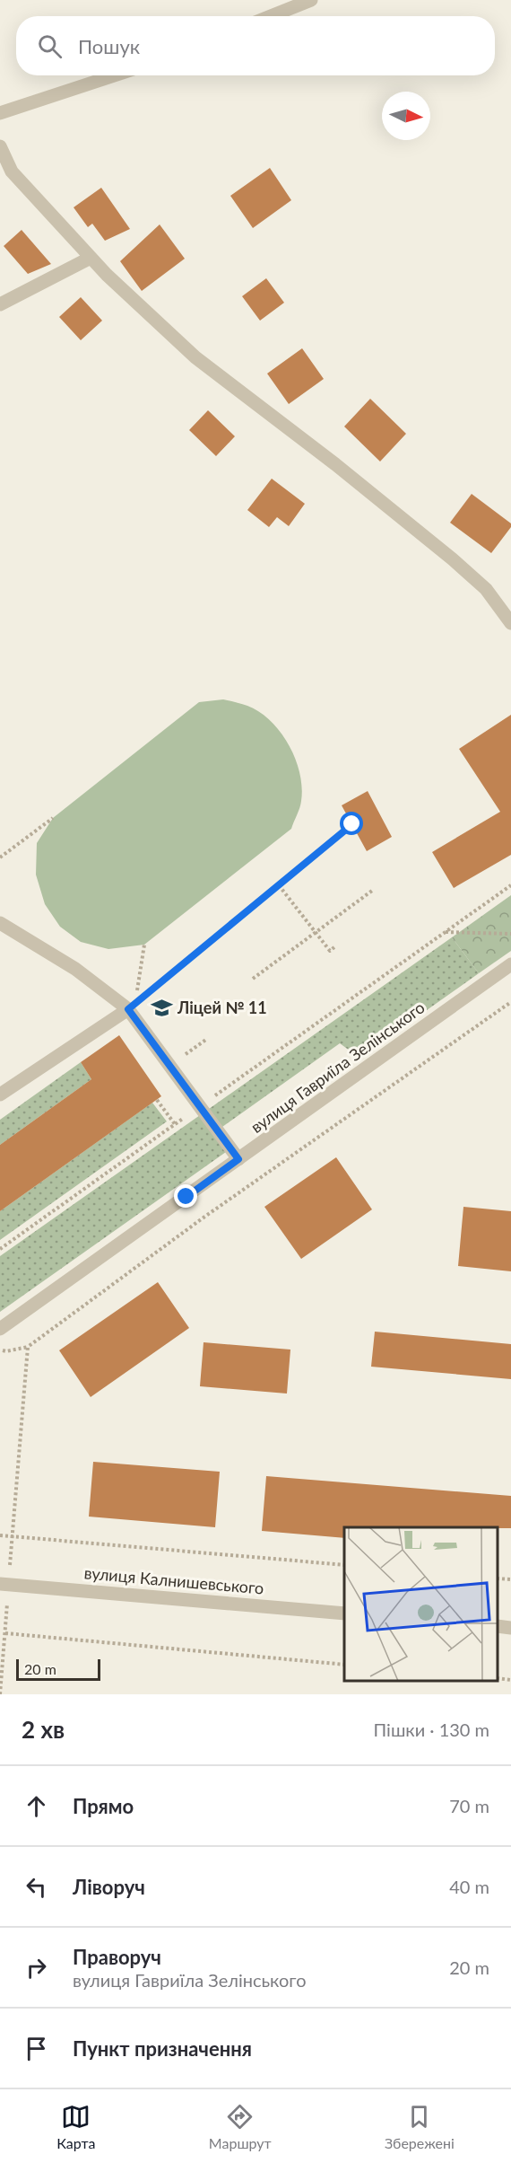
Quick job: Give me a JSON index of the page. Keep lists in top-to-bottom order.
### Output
{
  "streets": {
    "street": ["вулиця Гавриїла Зелінського", "вулиця Калнишевського"]
  },
  "places": {
    "school or university": ["Ліцей № 11"]
  },
  "scale_bar": "20 m",
  "north": "right",
  "page": {
    "search": "Пошук",
    "scale": "20 m",
    "heading": ["2 хв", "Пішки · 130 m"],
    "list": [
      ["Прямо", "70 m"],
      ["Ліворуч", "40 m"],
      ["Праворуч", "вулиця Гавриїла Зелінського", "20 m"],
      "Пункт призначення"
    ],
    "nav": ["Карта", "Маршрут", "Збережені"]
  }
}
